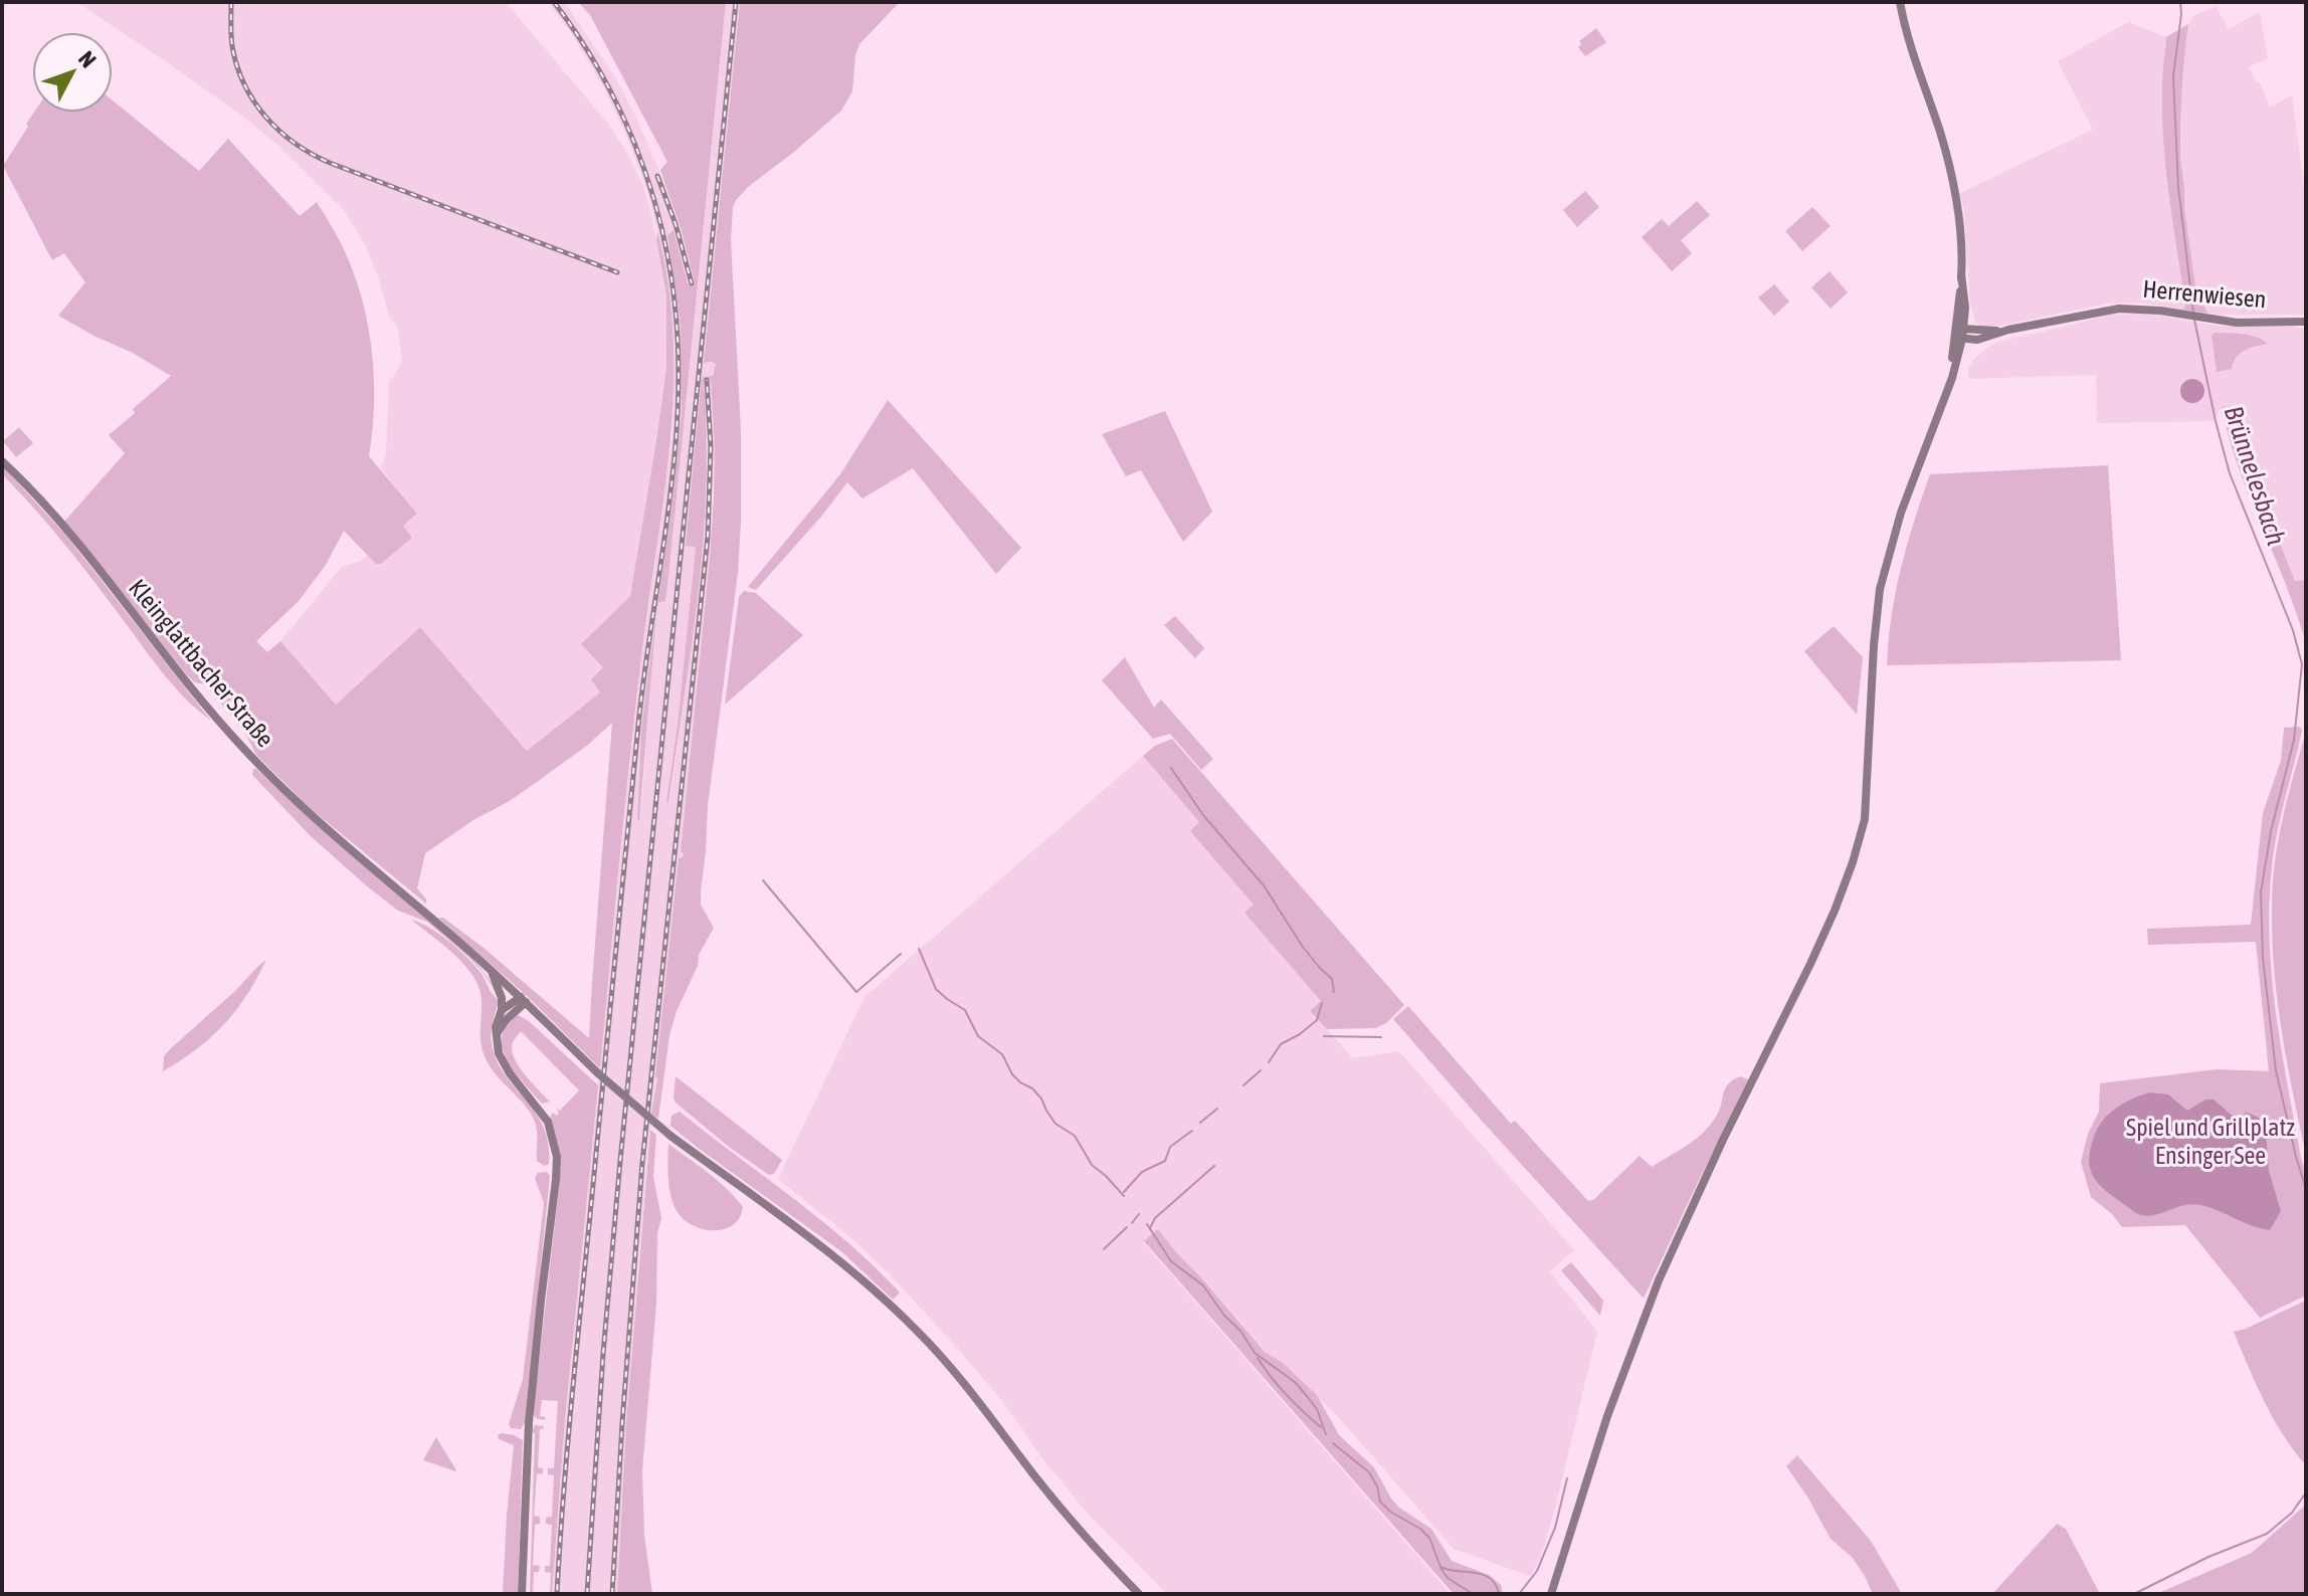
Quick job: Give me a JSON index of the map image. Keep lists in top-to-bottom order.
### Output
{
  "streets": {
    "street": ["Herrenwiesen", "Kleinglattbacher Straße"]
  },
  "water": ["Brünnelesbach"],
  "parks": ["Spiel und Grillplatz Ensinger See"],
  "north": "top right"
}
